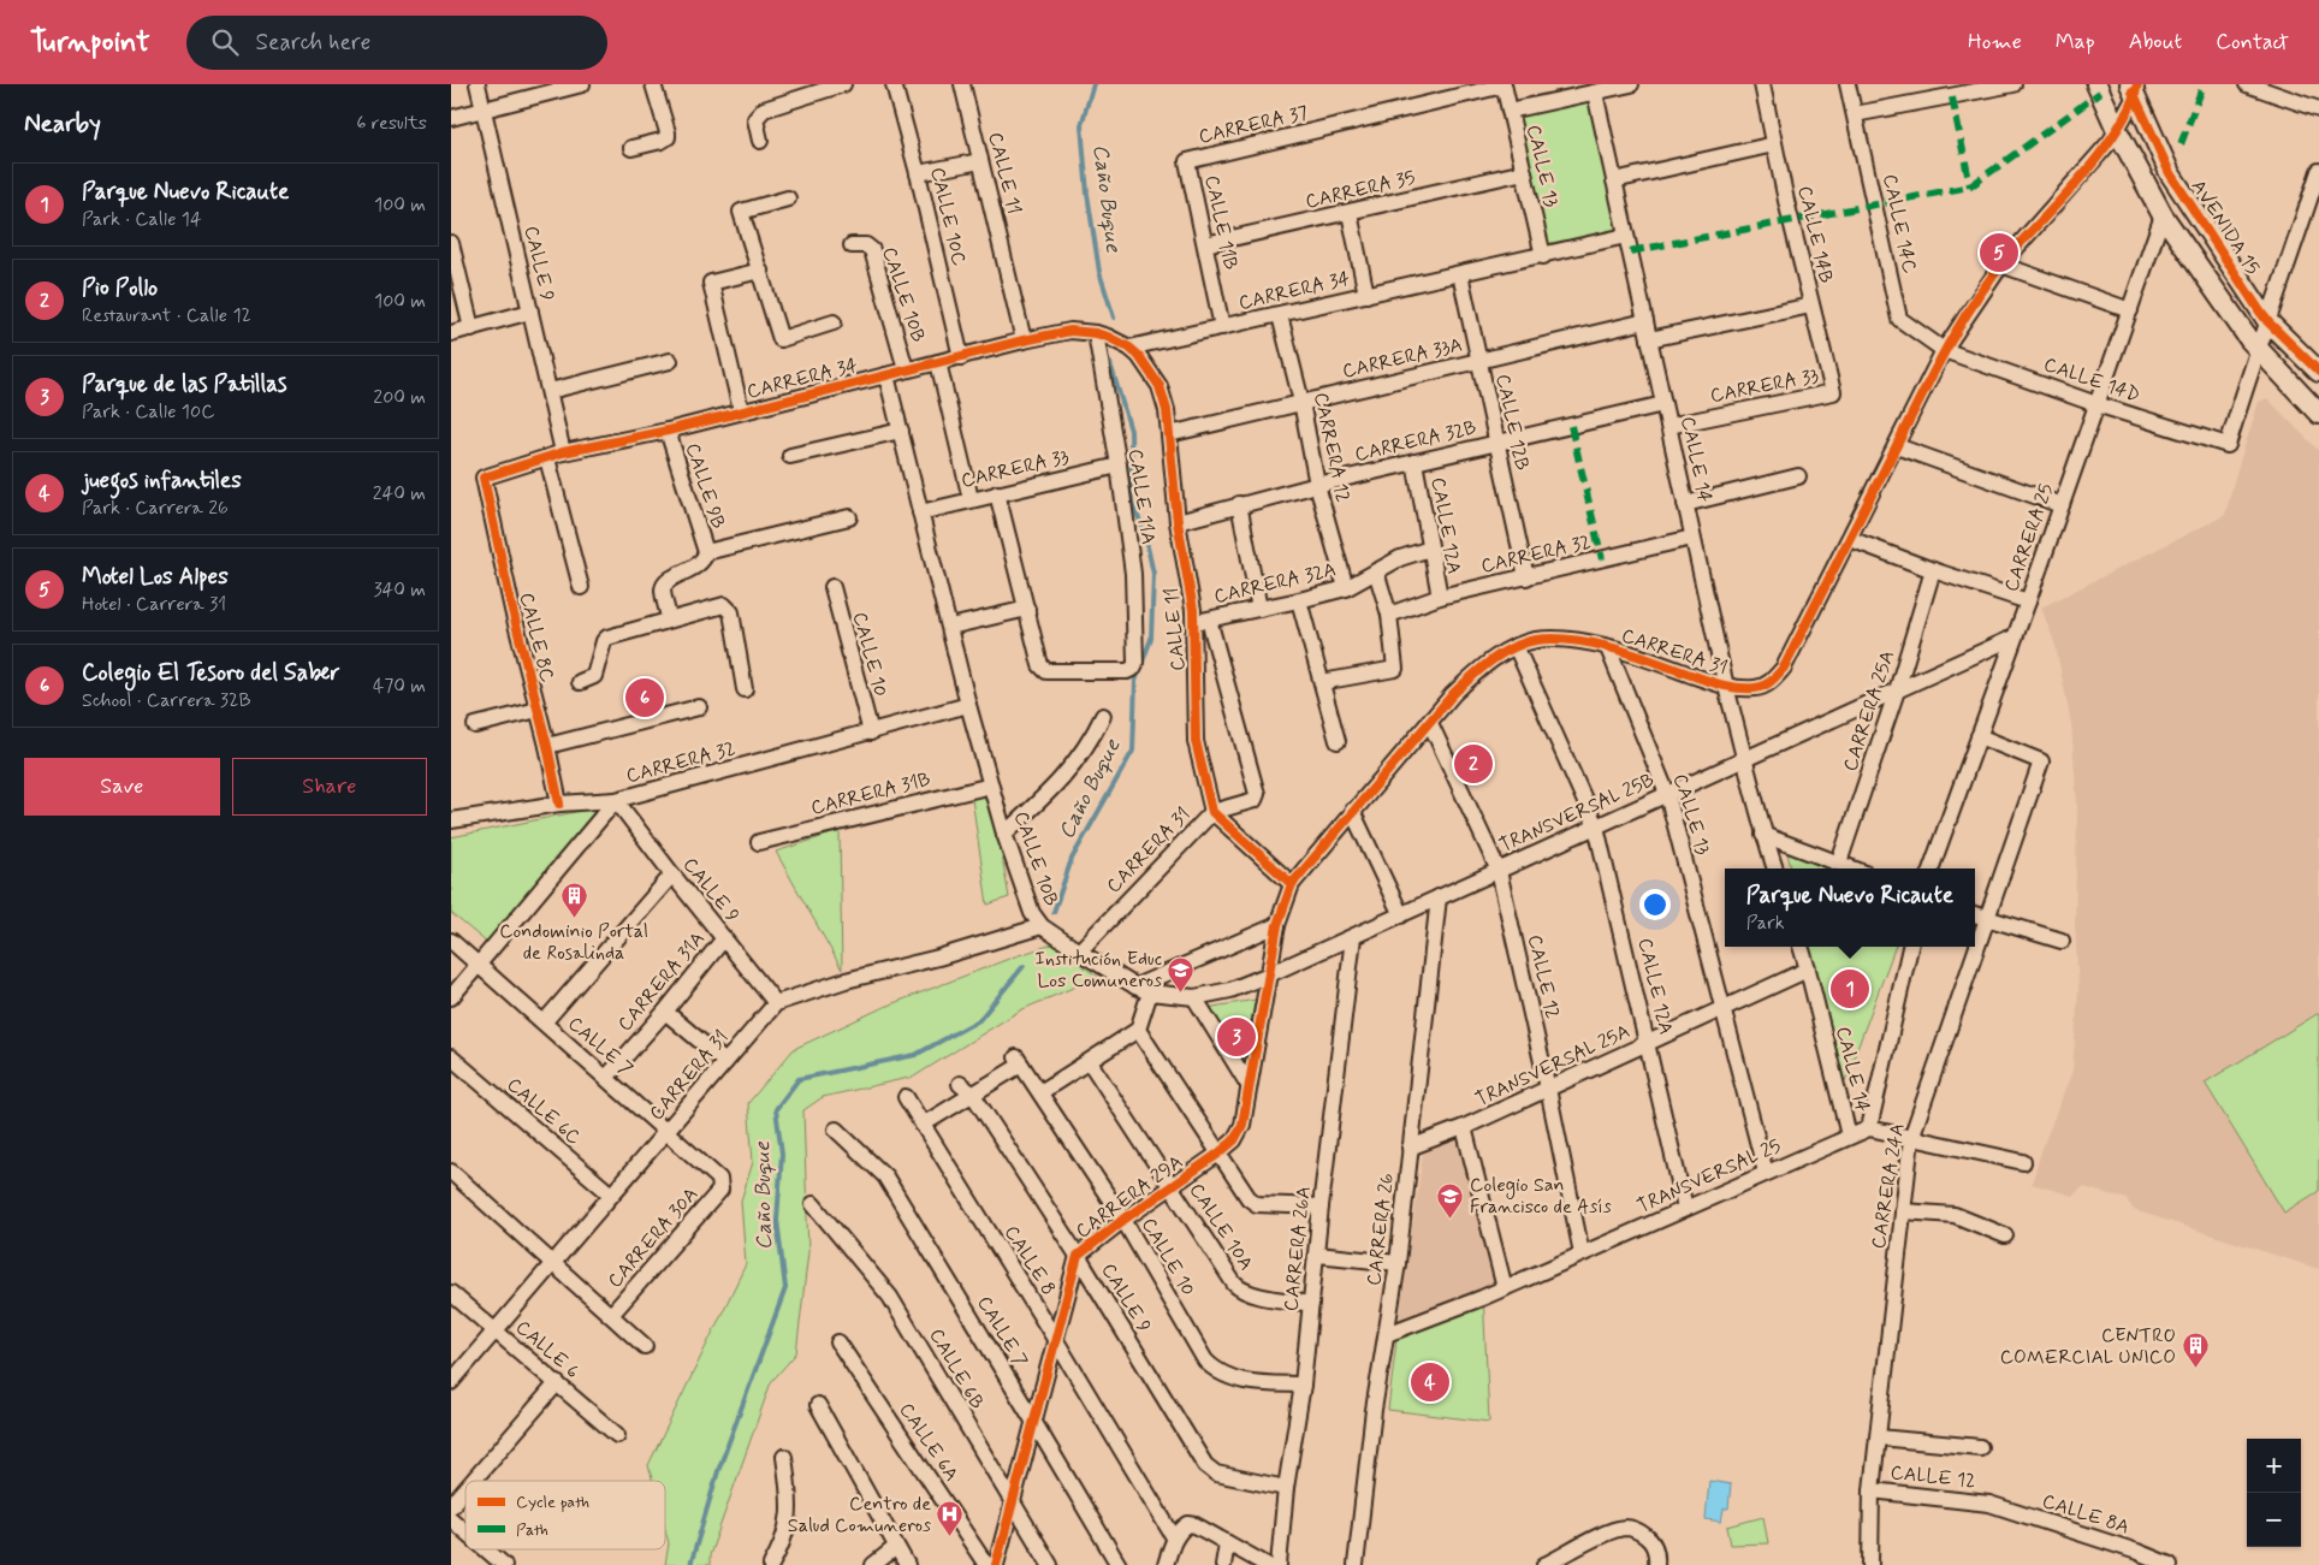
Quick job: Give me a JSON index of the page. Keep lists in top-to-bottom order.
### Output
{
  "streets": {
    "main road": ["AVENIDA 15"],
    "street": [
      "CARRERA 37",
      "CALLE 13",
      "CALLE 11",
      "CARRERA 35",
      "CALLE 10C",
      "CALLE 11B",
      "CALLE 14C",
      "CALLE 14B",
      "CALLE 9",
      "CARRERA 34",
      "CALLE 10B",
      "CARRERA 33A",
      "CALLE 14D",
      "CARRERA 33",
      "CALLE 12B",
      "CARRERA 32B",
      "CARRERA 12",
      "CALLE 14",
      "CALLE 9B",
      "CALLE 11A",
      "CALLE 12A",
      "CARRERA 25",
      "CARRERA 32",
      "CARRERA 32A",
      "CALLE 8C",
      "CARRERA 31",
      "CALLE 10",
      "CARRERA 25A",
      "CARRERA 31B",
      "TRANSVERSAL 25B",
      "CALLE 12",
      "CARRERA 31A",
      "CALLE 7",
      "TRANSVERSAL 25A",
      "CALLE 6C",
      "TRANSVERSAL 25",
      "CARRERA 24A",
      "CARRERA 29A",
      "CALLE 10A",
      "CARRERA 26",
      "CARRERA 30A",
      "CARRERA 26A",
      "CALLE 8",
      "CALLE 6",
      "CALLE 6B",
      "CALLE 6A",
      "CALLE 8A"
    ]
  },
  "crossings": [
    ["CARRERA 37", "CALLE 13"],
    ["CARRERA 37", "CALLE 11B"],
    ["CALLE 13", "CARRERA 35"],
    ["CALLE 13", "CARRERA 34"],
    ["CALLE 13", "CARRERA 31"],
    ["CALLE 13", "TRANSVERSAL 25B"],
    ["CALLE 13", "TRANSVERSAL 25A"],
    ["CALLE 13", "TRANSVERSAL 25"],
    ["CALLE 11", "CARRERA 34"],
    ["CALLE 11", "CARRERA 33A"],
    ["CALLE 11", "CARRERA 32B"],
    ["CALLE 11", "CARRERA 32A"],
    ["CALLE 11", "CARRERA 31"],
    ["CARRERA 35", "CALLE 11B"],
    ["CALLE 10C", "CARRERA 34"],
    ["CALLE 11B", "CARRERA 34"],
    ["CALLE 14C", "CALLE 14D"],
    ["CALLE 14C", "CARRERA 31"],
    ["AVENIDA 15", "CARRERA 31"],
    ["CALLE 14B", "CARRERA 33"],
    ["CALLE 9", "CARRERA 34"],
    ["CALLE 9", "CARRERA 32"],
    ["CALLE 9", "CARRERA 31"],
    ["CALLE 9", "CALLE 10"],
    ["CALLE 9", "CARRERA 31A"],
    ["CALLE 9", "CARRERA 29A"],
    ["CALLE 9", "CARRERA 26A"],
    ["CARRERA 34", "CALLE 10B"],
    ["CARRERA 34", "CALLE 12B"],
    ["CARRERA 34", "CARRERA 12"],
    ["CARRERA 34", "CALLE 14"],
    ["CARRERA 34", "CALLE 9B"],
    ["CARRERA 34", "CALLE 11A"],
    ["CARRERA 34", "CALLE 8C"],
    ["CALLE 10B", "CARRERA 33"],
    ["CALLE 10B", "CARRERA 32"],
    ["CALLE 10B", "CARRERA 31"],
    ["CALLE 10B", "CARRERA 31B"],
    ["CALLE 10B", "TRANSVERSAL 25B"],
    ["CARRERA 33A", "CALLE 12B"],
    ["CARRERA 33A", "CARRERA 12"],
    ["CARRERA 33A", "CALLE 14"],
    ["CALLE 14D", "CARRERA 25"],
    ["CALLE 14D", "CARRERA 31"],
    ["CARRERA 33", "CALLE 14"],
    ["CARRERA 33", "CALLE 11A"],
    ["CALLE 12B", "CARRERA 32B"],
    ["CALLE 12B", "CARRERA 32"],
    ["CARRERA 32B", "CARRERA 12"],
    ["CARRERA 32B", "CALLE 14"],
    ["CARRERA 32B", "CALLE 12A"],
    ["CARRERA 12", "CARRERA 32A"],
    ["CALLE 14", "CARRERA 32"],
    ["CALLE 14", "CARRERA 31"],
    ["CALLE 14", "TRANSVERSAL 25B"],
    ["CALLE 14", "TRANSVERSAL 25A"],
    ["CALLE 14", "TRANSVERSAL 25"],
    ["CALLE 12A", "CARRERA 32"],
    ["CALLE 12A", "CARRERA 32A"],
    ["CALLE 12A", "CARRERA 31"],
    ["CALLE 12A", "TRANSVERSAL 25B"],
    ["CALLE 12A", "TRANSVERSAL 25A"],
    ["CALLE 12A", "TRANSVERSAL 25"],
    ["CARRERA 25", "TRANSVERSAL 25B"],
    ["CARRERA 25", "CARRERA 24A"],
    ["CARRERA 32", "CALLE 10"],
    ["CARRERA 32", "CALLE 7"],
    ["CARRERA 32A", "CARRERA 31"],
    ["CARRERA 31", "TRANSVERSAL 25B"],
    ["CARRERA 31", "CALLE 12"],
    ["CARRERA 31", "CALLE 7"],
    ["CARRERA 31", "CALLE 6C"],
    ["CARRERA 31", "CARRERA 29A"],
    ["CARRERA 31", "CALLE 6"],
    ["CALLE 10", "CARRERA 29A"],
    ["CALLE 10", "CARRERA 26A"],
    ["CARRERA 25A", "TRANSVERSAL 25B"],
    ["TRANSVERSAL 25B", "CALLE 12"],
    ["TRANSVERSAL 25B", "CARRERA 29A"],
    ["TRANSVERSAL 25B", "CARRERA 26"],
    ["TRANSVERSAL 25B", "CARRERA 26A"],
    ["CALLE 12", "TRANSVERSAL 25A"],
    ["CALLE 12", "TRANSVERSAL 25"],
    ["CALLE 12", "CARRERA 24A"],
    ["CALLE 12", "CALLE 8A"],
    ["CARRERA 31A", "CALLE 7"],
    ["CALLE 7", "CARRERA 29A"],
    ["CALLE 7", "CARRERA 30A"],
    ["TRANSVERSAL 25A", "CARRERA 26"],
    ["TRANSVERSAL 25", "CARRERA 26"],
    ["CARRERA 29A", "CALLE 10A"],
    ["CARRERA 29A", "CALLE 8"],
    ["CARRERA 29A", "CALLE 6B"],
    ["CALLE 10A", "CARRERA 26A"]
  ],
  "water": ["Caño Buque"],
  "places": {
    "building": ["Condominio Portal de Rosalinda", "CENTRO COMERCIAL UNICO"],
    "school or university": ["Institución Educ Los Comuneros", "Colegio San Francisco de Asís"],
    "hospital": ["Centro de Salud Comuneros"]
  },
  "legend": ["Cycle path", "Path"],
  "page": {
    "header": "Turnpoint",
    "search": "Search here",
    "nav": [
      "Home",
      "Map",
      "About",
      "Contact"
    ],
    "heading": ["Nearby", "6 results"],
    "list": [
      {
        "mark": "1",
        "name": "Parque Nuevo Ricaute",
        "note": "Park · Calle 14",
        "value": "100 m"
      },
      {
        "mark": "2",
        "name": "Pio Pollo",
        "note": "Restaurant · Calle 12",
        "value": "100 m"
      },
      {
        "mark": "3",
        "name": "Parque de las Patillas",
        "note": "Park · Calle 10C",
        "value": "200 m"
      },
      {
        "mark": "4",
        "name": "juegos infantiles",
        "note": "Park · Carrera 26",
        "value": "240 m"
      },
      {
        "mark": "5",
        "name": "Motel Los Alpes",
        "note": "Hotel · Carrera 31",
        "value": "340 m"
      },
      {
        "mark": "6",
        "name": "Colegio El Tesoro del Saber",
        "note": "School · Carrera 32B",
        "value": "470 m"
      }
    ],
    "pins": [
      "5",
      "6",
      "2",
      "1",
      "3",
      "4"
    ],
    "buttons": ["Save", "Share"],
    "popup": ["Parque Nuevo Ricaute", "Park"],
    "map_buttons": ["+", "−"]
  }
}
